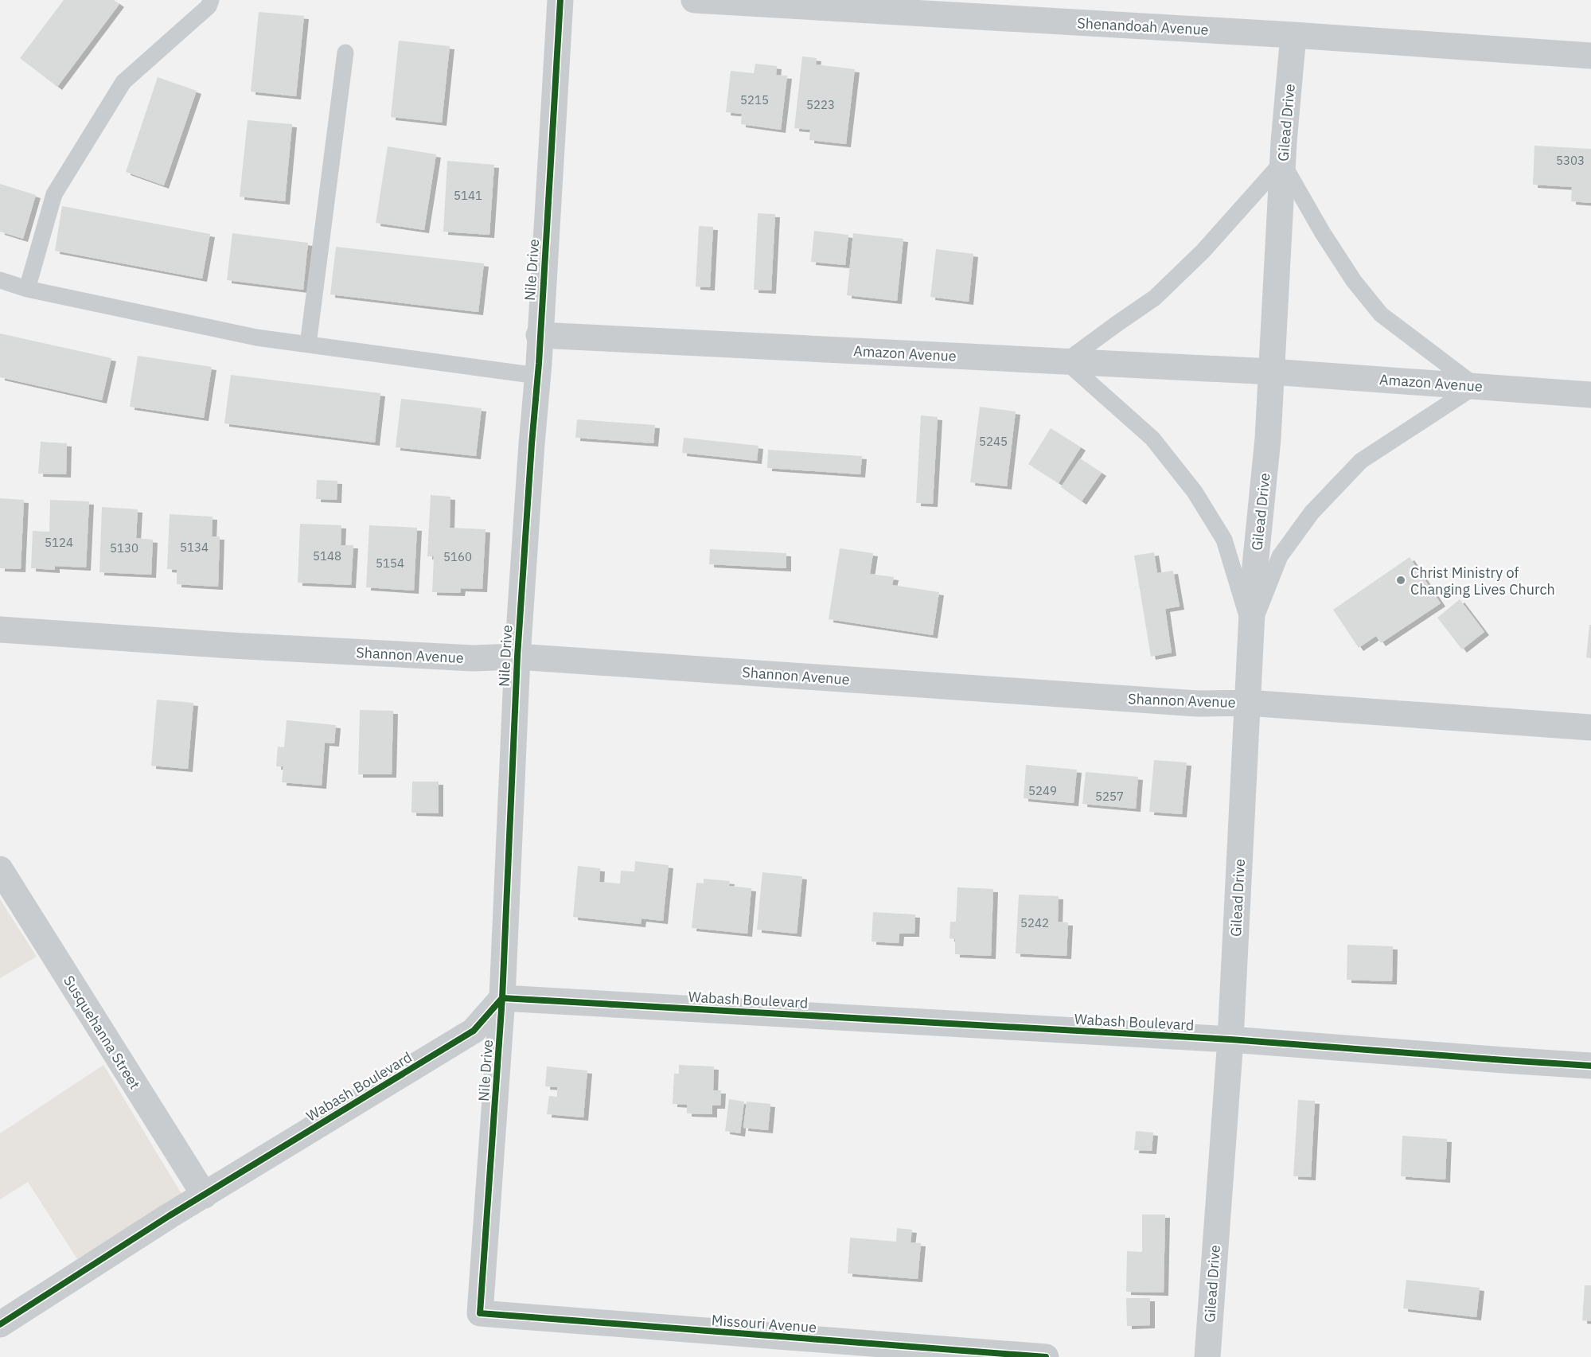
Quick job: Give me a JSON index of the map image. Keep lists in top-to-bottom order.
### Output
{
  "streets": {
    "street": [
      "Shenandoah Avenue",
      "Gilead Drive",
      "Nile Drive",
      "Amazon Avenue",
      "Shannon Avenue",
      "Wabash Boulevard",
      "Susquehanna Street",
      "Missouri Avenue"
    ]
  },
  "crossings": [
    ["Shenandoah Avenue", "Gilead Drive"],
    ["Gilead Drive", "Amazon Avenue"],
    ["Gilead Drive", "Shannon Avenue"],
    ["Gilead Drive", "Wabash Boulevard"],
    ["Nile Drive", "Amazon Avenue"],
    ["Nile Drive", "Shannon Avenue"],
    ["Nile Drive", "Wabash Boulevard"],
    ["Nile Drive", "Missouri Avenue"],
    ["Wabash Boulevard", "Susquehanna Street"]
  ],
  "places": ["Christ Ministry of Changing Lives Church"],
  "house_numbers": [
    "5215",
    "5223",
    "5303",
    "5141",
    "5245",
    "5124",
    "5134",
    "5130",
    "5148",
    "5160",
    "5154",
    "5249",
    "5257",
    "5242"
  ]
}
